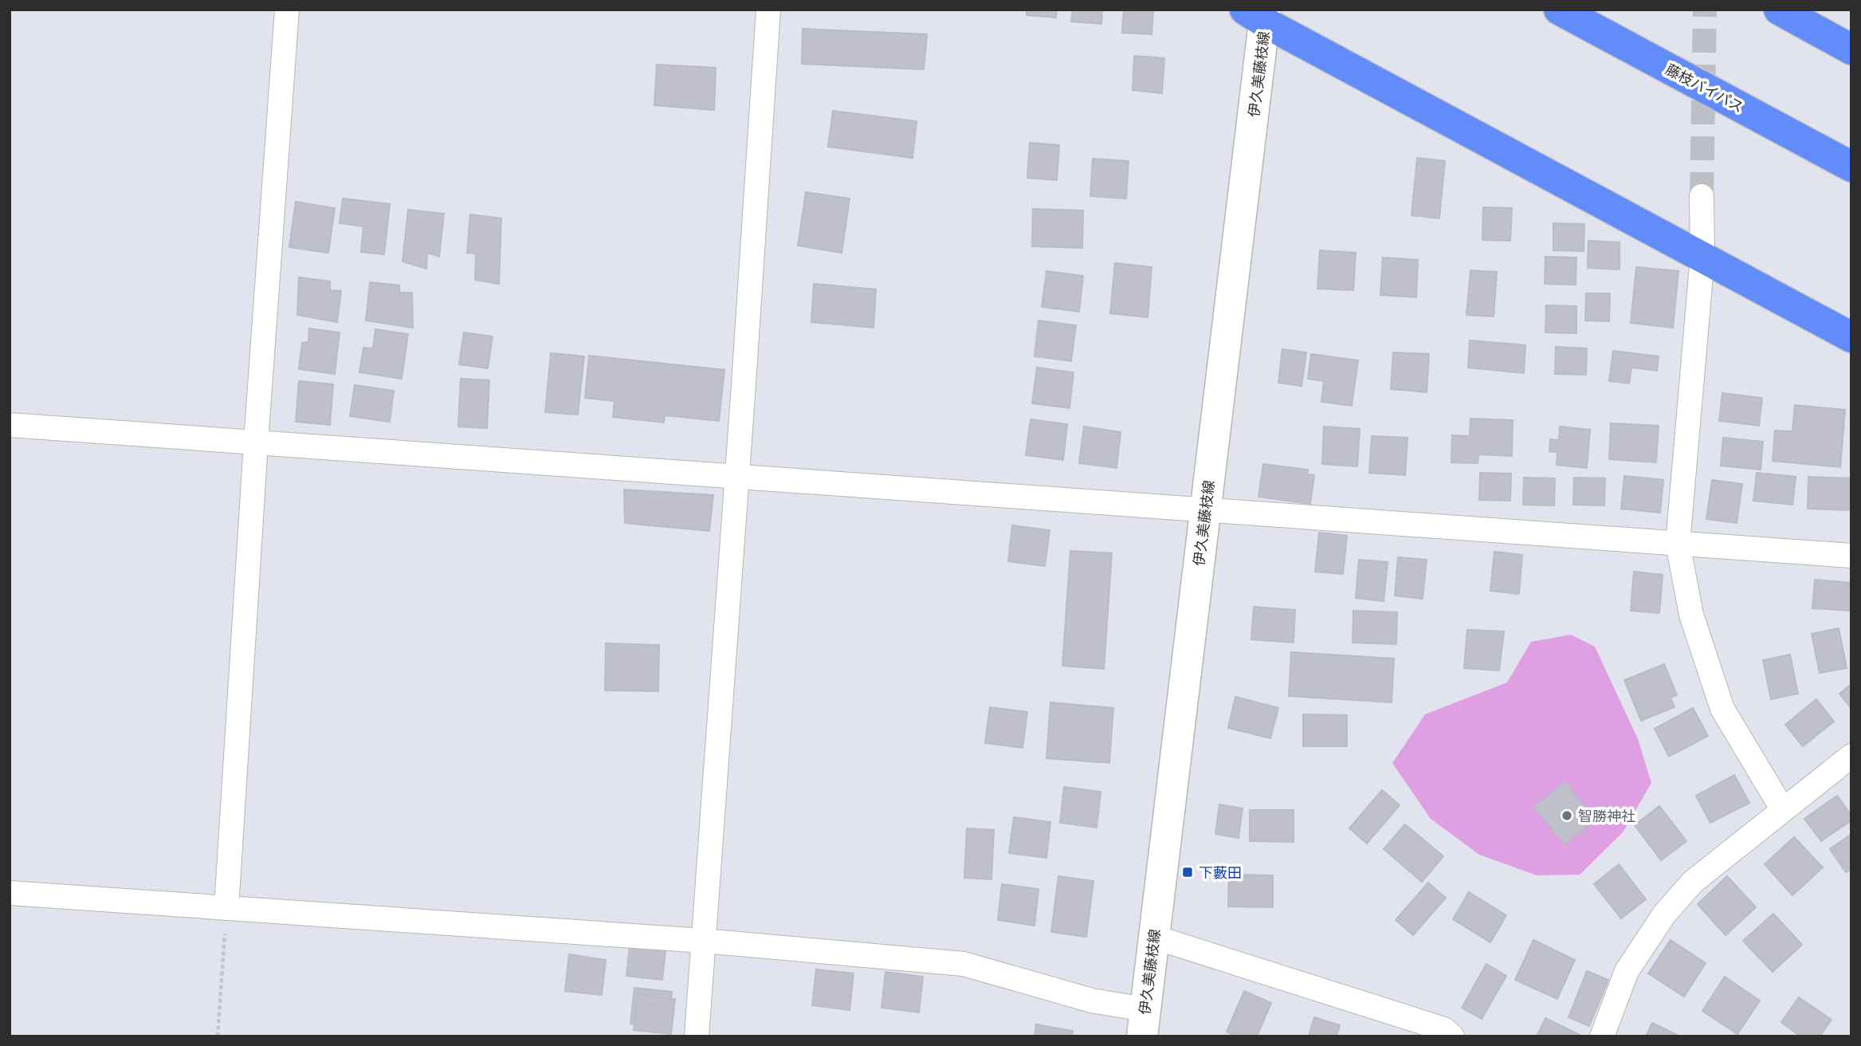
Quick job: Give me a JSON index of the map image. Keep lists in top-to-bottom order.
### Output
{
  "streets": {
    "highway": ["藤枝バイパス"],
    "main road": ["伊久美藤枝線"]
  },
  "places": {
    "other": ["智勝神社"],
    "transit": ["下藪田"]
  }
}
